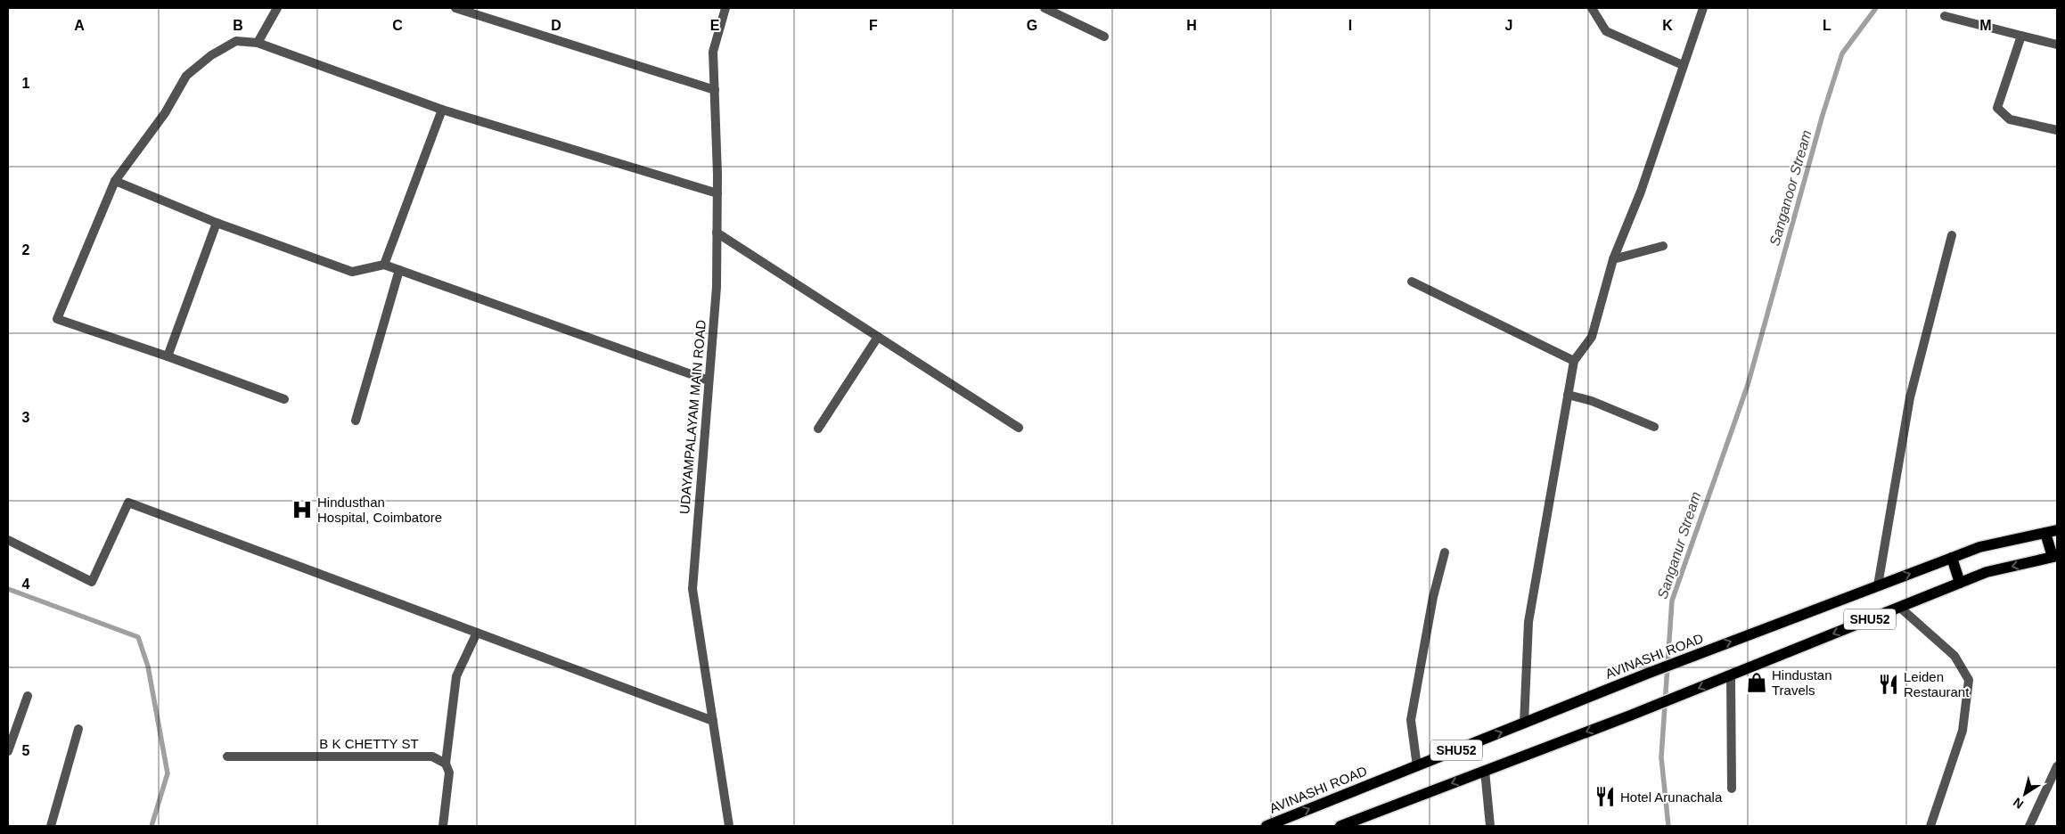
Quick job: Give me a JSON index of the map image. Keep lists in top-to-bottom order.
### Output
{
  "streets": {
    "main road": ["SHU52", "AVINASHI ROAD"],
    "street": ["UDAYAMPALAYAM MAIN ROAD", "B K CHETTY ST"]
  },
  "water": ["Sanganoor Stream", "Sanganur Stream"],
  "places": {
    "hospital": ["Hindusthan Hospital, Coimbatore"],
    "shop": ["Hindustan Travels"],
    "restaurant": ["Leiden Restaurant", "Hotel Arunachala"]
  },
  "north": "bottom left",
  "grid": {
    "columns": [
      "A",
      "B",
      "C",
      "D",
      "E",
      "F",
      "G",
      "H",
      "I",
      "J",
      "K",
      "L",
      "M"
    ],
    "rows": [
      "1",
      "2",
      "3",
      "4",
      "5"
    ]
  }
}
